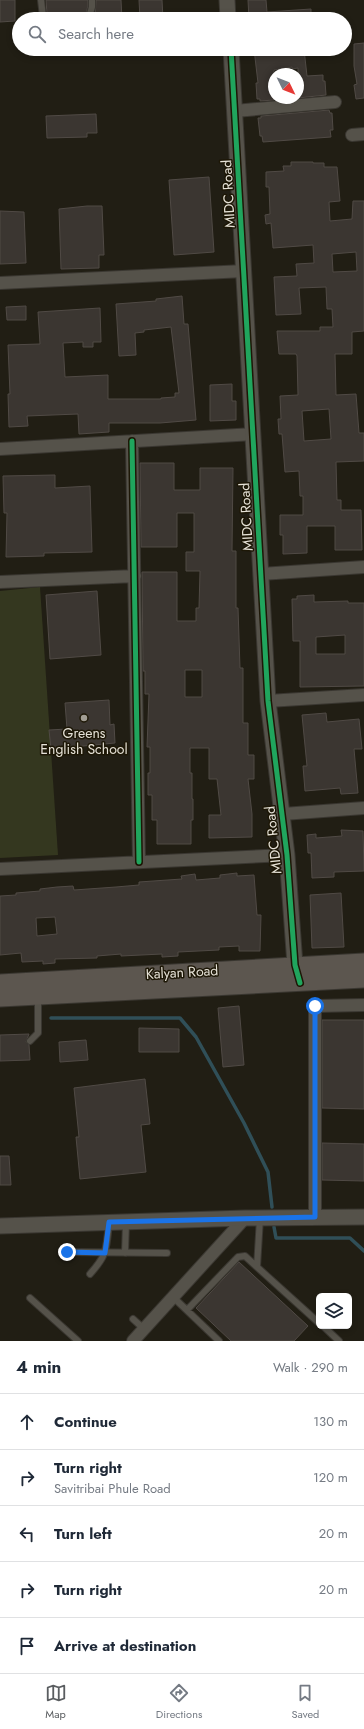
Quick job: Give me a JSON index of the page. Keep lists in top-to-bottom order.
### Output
{
  "streets": {
    "main road": ["Kalyan Road"],
    "street": ["MIDC Road"]
  },
  "crossings": [
    ["MIDC Road", "Kalyan Road"]
  ],
  "places": ["Greens English School"],
  "north": "bottom right",
  "page": {
    "search": "Search here",
    "heading": ["4 min", "Walk · 290 m"],
    "list": [
      ["Continue", "130 m"],
      ["Turn right", "Savitribai Phule Road", "120 m"],
      ["Turn left", "20 m"],
      ["Turn right", "20 m"],
      "Arrive at destination"
    ],
    "nav": ["Map", "Directions", "Saved"]
  }
}
